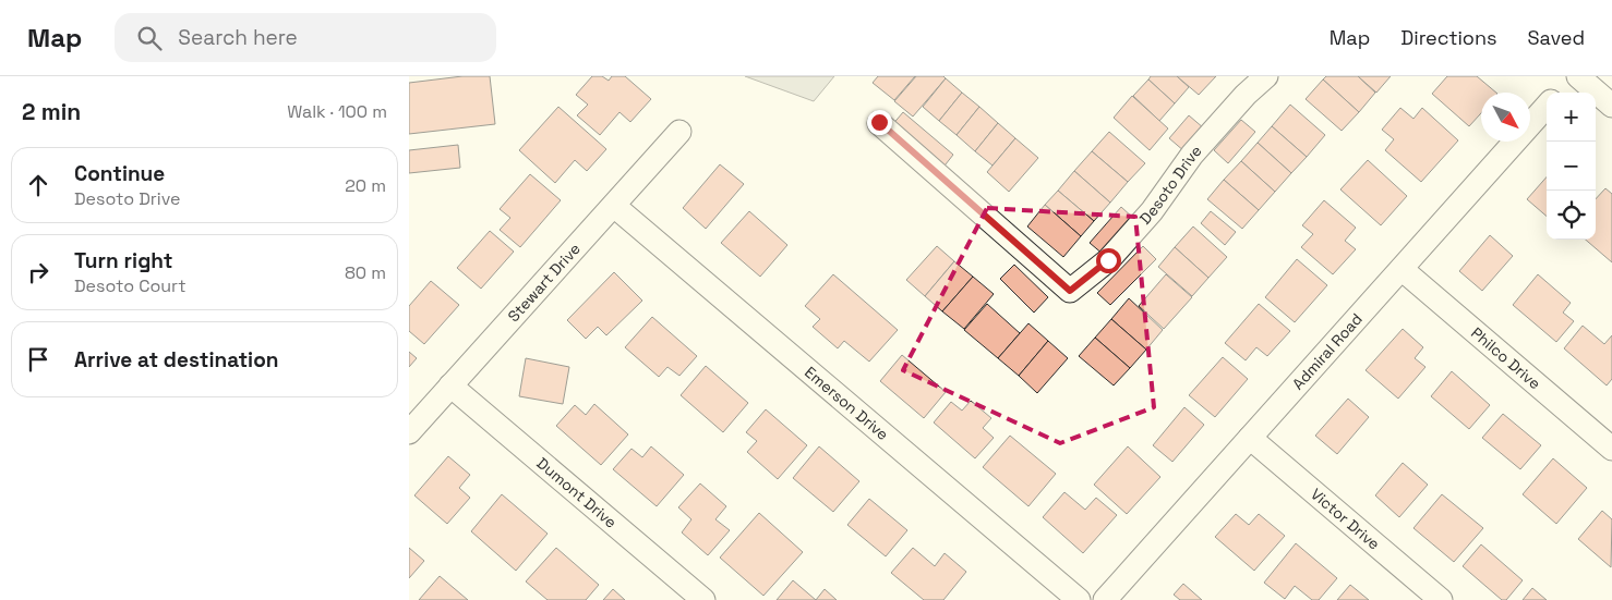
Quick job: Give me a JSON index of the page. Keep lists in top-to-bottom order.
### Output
{
  "streets": {
    "street": [
      "Desoto Drive",
      "Stewart Drive",
      "Admiral Road",
      "Philco Drive",
      "Emerson Drive",
      "Dumont Drive",
      "Victor Drive"
    ]
  },
  "crossings": [
    ["Stewart Drive", "Emerson Drive"],
    ["Stewart Drive", "Dumont Drive"],
    ["Admiral Road", "Philco Drive"],
    ["Admiral Road", "Victor Drive"]
  ],
  "north": "bottom right",
  "page": {
    "header": "Map",
    "search": "Search here",
    "nav": ["Map", "Directions", "Saved"],
    "heading": ["2 min", "Walk · 100 m"],
    "map_buttons": ["+", "−"],
    "list": [
      ["Continue", "Desoto Drive", "20 m"],
      ["Turn right", "Desoto Court", "80 m"],
      "Arrive at destination"
    ]
  }
}
